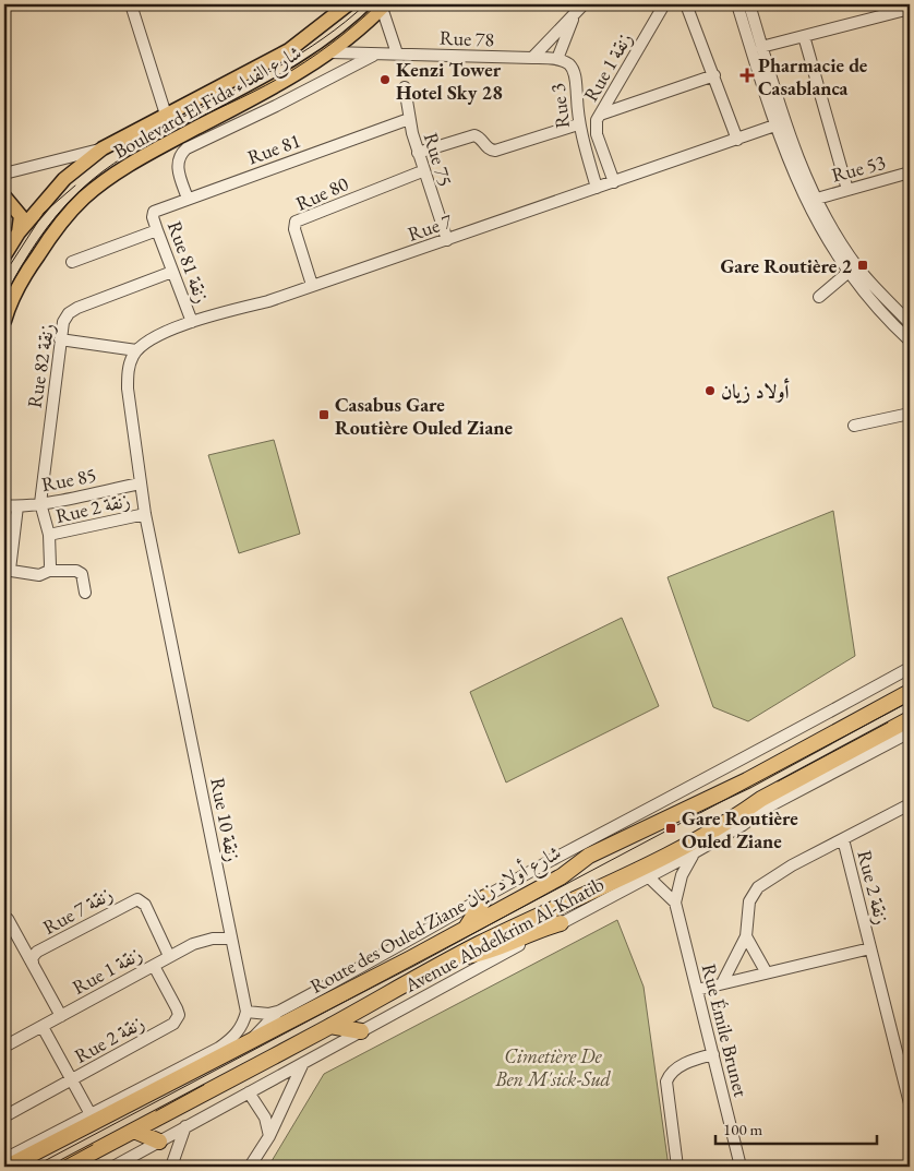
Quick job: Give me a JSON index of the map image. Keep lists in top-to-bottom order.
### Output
{
  "streets": {
    "highway": ["Route des Ouled Ziane شارع أولاد زيان"],
    "main road": ["Boulevard El Fida شارع الفداء"],
    "street": [
      "Rue 78",
      "Rue 1 زنقة",
      "Rue 3",
      "Rue 81",
      "Rue 75",
      "Rue 53",
      "Rue 80",
      "Rue 7",
      "Rue 81 زنقة",
      "Rue 82 زنقة",
      "Rue 85",
      "Rue 2 زنقة",
      "Rue 10 زنقة",
      "Rue 7 زنقة",
      "Avenue Abdelkrim Al-Khatib",
      "Rue Émile Brunet"
    ]
  },
  "crossings": [
    ["Rue 78", "Boulevard El Fida شارع الفداء"],
    ["Rue 78", "Rue 3"],
    ["Rue 78", "Rue 81"],
    ["Rue 1 زنقة", "Rue 7"],
    ["Rue 1 زنقة", "Rue 2 زنقة"],
    ["Rue 1 زنقة", "Rue 10 زنقة"],
    ["Rue 1 زنقة", "Rue 7 زنقة"],
    ["Rue 3", "Rue 7"],
    ["Rue 81", "Rue 75"],
    ["Rue 81", "Rue 81 زنقة"],
    ["Rue 75", "Rue 80"],
    ["Rue 75", "Rue 7"],
    ["Rue 80", "Rue 7"],
    ["Rue 7", "Rue 81 زنقة"],
    ["Rue 7", "Rue 10 زنقة"],
    ["Rue 81 زنقة", "Rue 82 زنقة"],
    ["Rue 82 زنقة", "Rue 85"],
    ["Rue 85", "Rue 10 زنقة"],
    ["Rue 2 زنقة", "Rue 10 زنقة"],
    ["Route des Ouled Ziane شارع أولاد زيان", "Avenue Abdelkrim Al-Khatib"],
    ["Avenue Abdelkrim Al-Khatib", "Rue Émile Brunet"]
  ],
  "parks": ["Cimetière De Ben M'sick-Sud"],
  "places": {
    "health": ["Pharmacie de Casablanca"],
    "other": ["Kenzi Tower Hotel Sky 28", "أولاد زيان"],
    "transit": ["Gare Routière 2", "Casabus Gare Routière Ouled Ziane", "Gare Routière Ouled Ziane"]
  },
  "scale_bar": "100 m"
}
